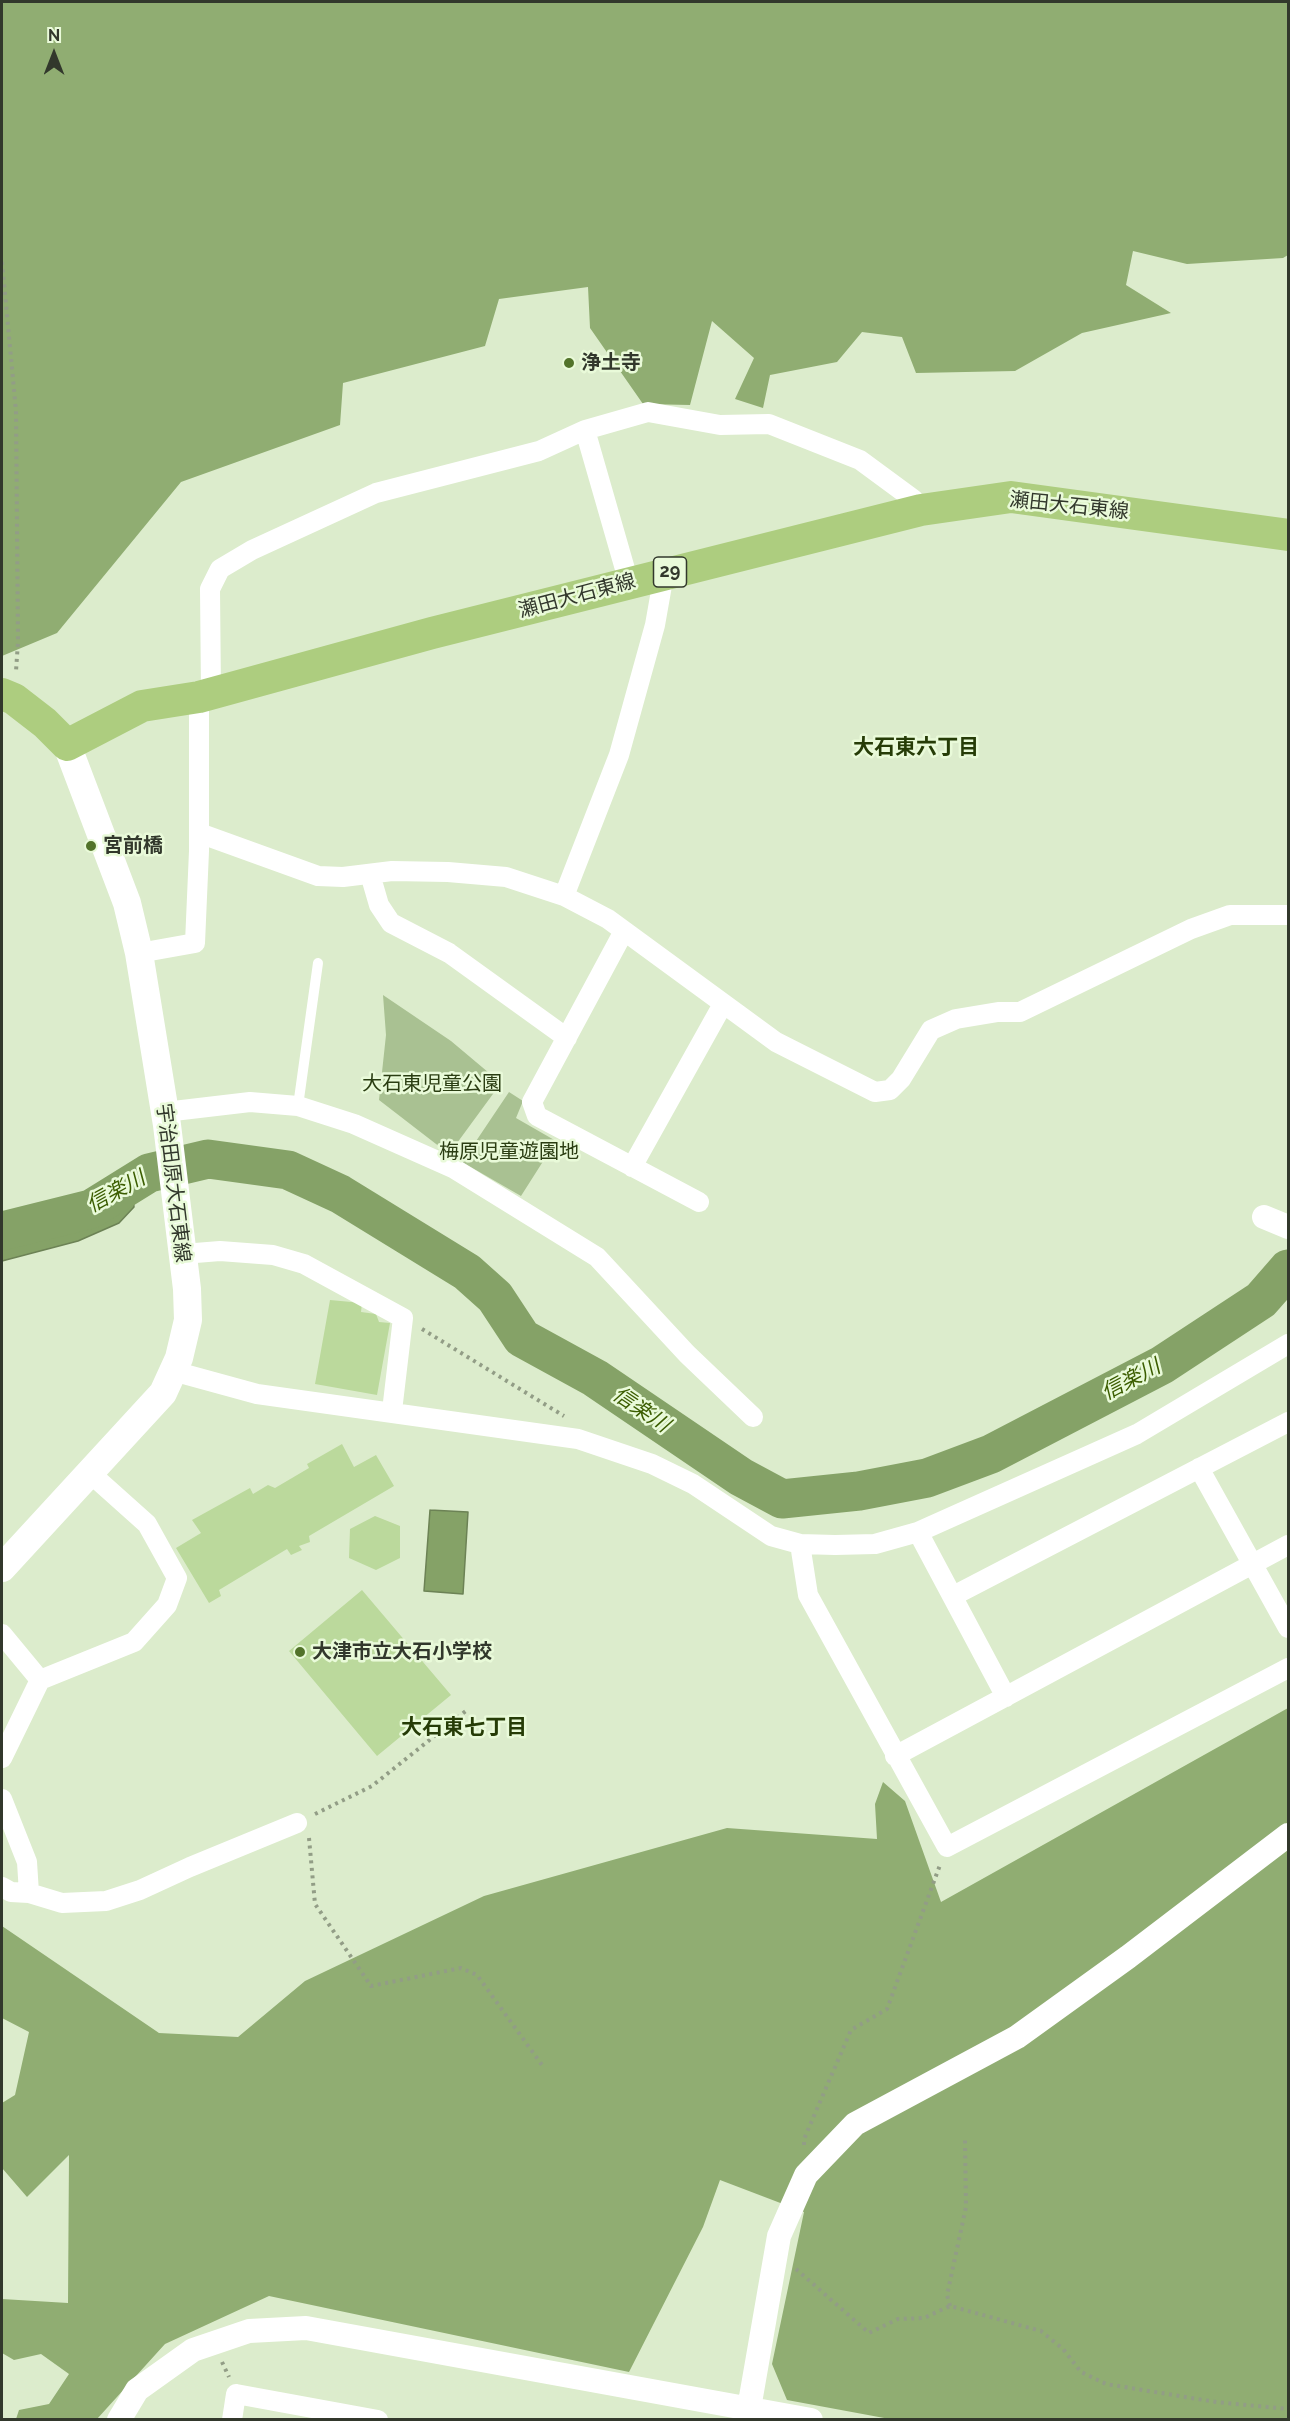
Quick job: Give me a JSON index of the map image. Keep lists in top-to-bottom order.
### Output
{
  "streets": {
    "main road": ["瀬田大石東線", "29", "宇治田原大石東線"]
  },
  "crossings": [
    ["瀬田大石東線", "宇治田原大石東線"]
  ],
  "districts": ["大石東六丁目", "大石東七丁目"],
  "water": ["信楽川"],
  "parks": ["大石東児童公園", "梅原児童遊園地"],
  "places": ["浄土寺", "宮前橋", "大津市立大石小学校"],
  "north": "top"
}
